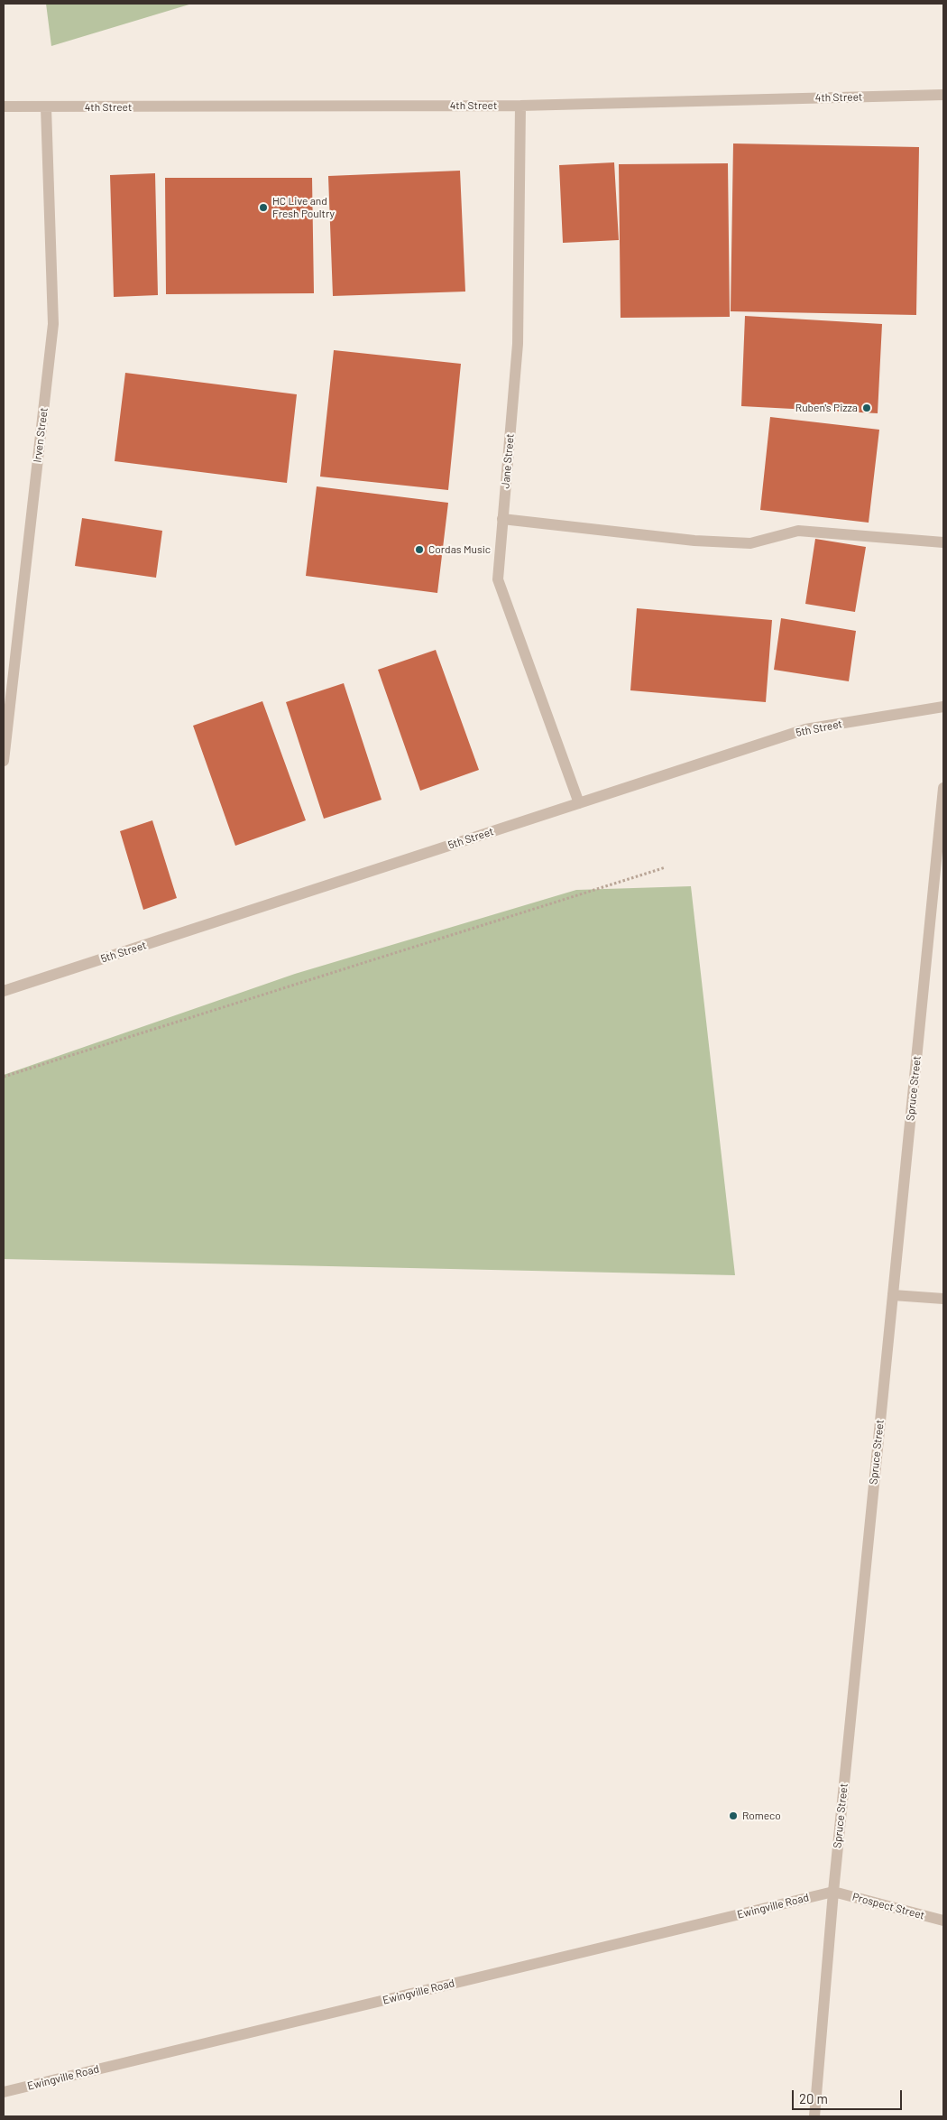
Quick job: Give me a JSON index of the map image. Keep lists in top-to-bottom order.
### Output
{
  "streets": {
    "street": [
      "4th Street",
      "Irven Street",
      "Jane Street",
      "5th Street",
      "Spruce Street",
      "Ewingville Road",
      "Prospect Street"
    ]
  },
  "crossings": [
    ["4th Street", "Irven Street"],
    ["4th Street", "Jane Street"],
    ["Jane Street", "5th Street"],
    ["Spruce Street", "Ewingville Road"],
    ["Spruce Street", "Prospect Street"],
    ["Ewingville Road", "Prospect Street"]
  ],
  "places": [
    "HC Live and Fresh Poultry",
    "Ruben's Pizza",
    "Cordas Music",
    "Romeco"
  ],
  "scale_bar": "20 m"
}
